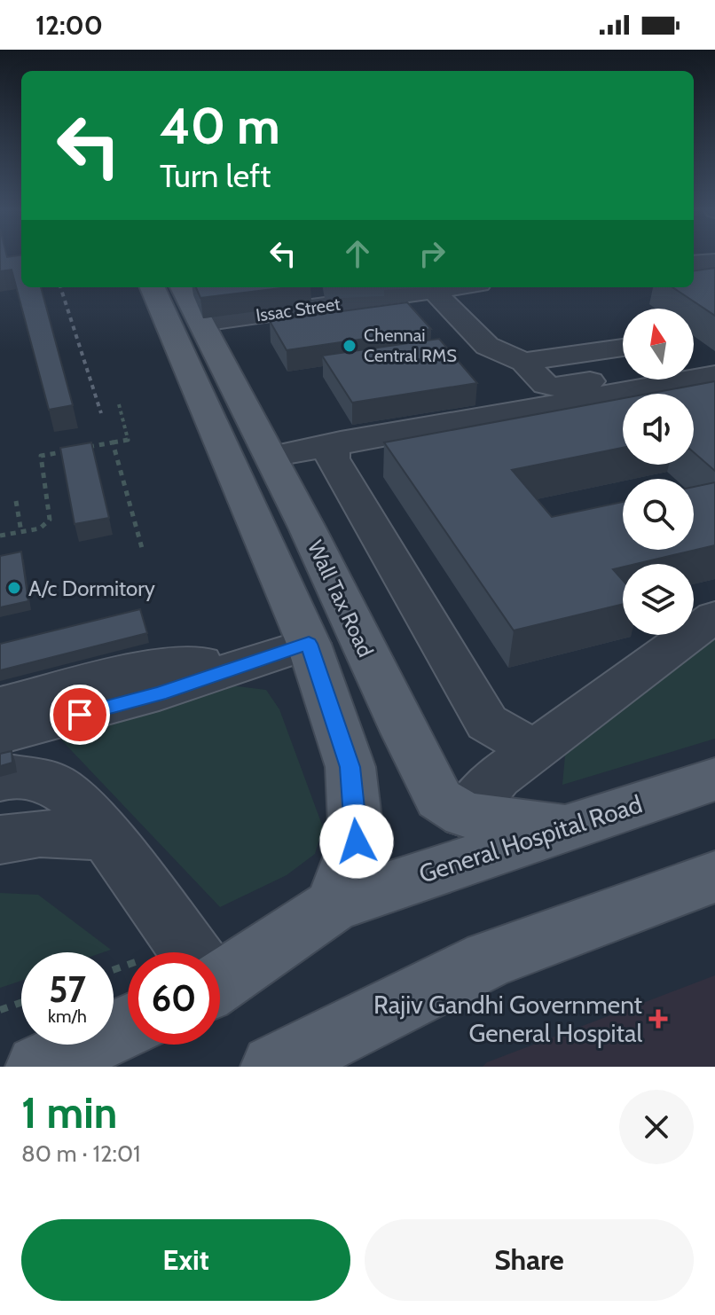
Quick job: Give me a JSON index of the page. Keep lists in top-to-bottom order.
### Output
{
  "streets": {
    "main road": ["Wall Tax Road", "General Hospital Road"],
    "street": ["Issac Street"]
  },
  "crossings": [
    ["Issac Street", "Wall Tax Road"],
    ["Wall Tax Road", "General Hospital Road"]
  ],
  "places": {
    "other": ["Chennai Central RMS", "A/c Dormitory"],
    "health": ["Rajiv Gandhi Government General Hospital"]
  },
  "north": "top",
  "page": {
    "status": "12:00",
    "turn": ["40 m", "Turn left"],
    "speed": "57 km/h",
    "limit": "60",
    "heading": ["1 min", "80 m · 12:01"],
    "buttons": ["Exit", "Share"]
  }
}
